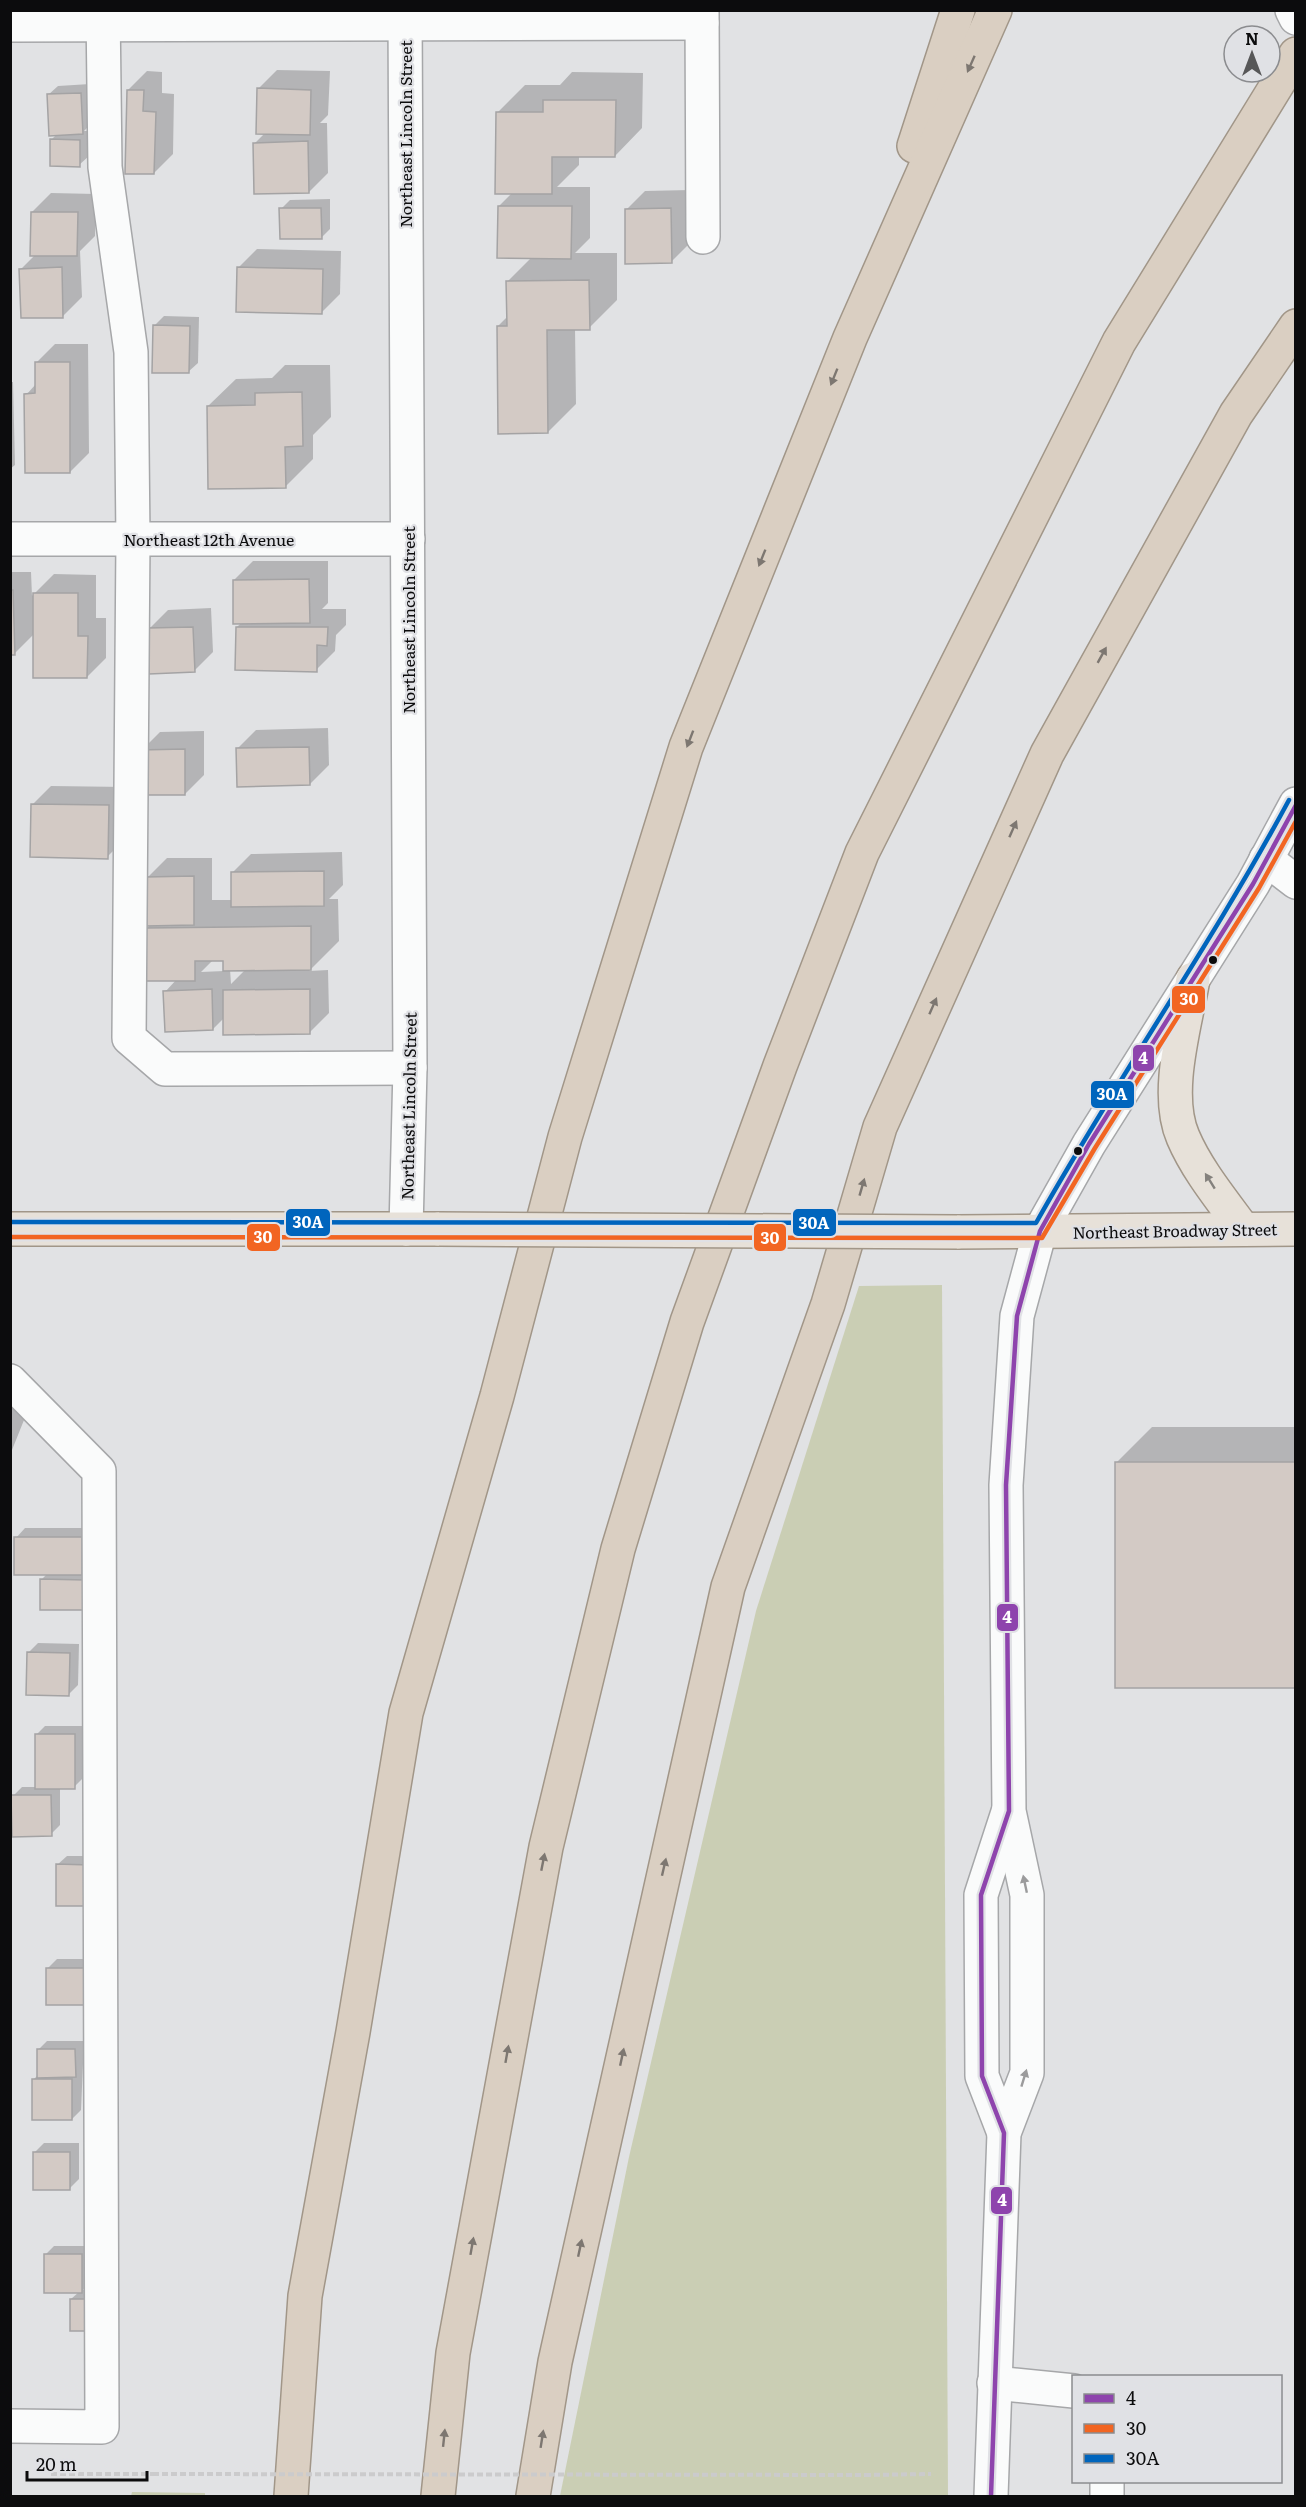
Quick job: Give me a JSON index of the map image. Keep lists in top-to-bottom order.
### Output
{
  "streets": {
    "main road": ["Northeast Broadway Street"],
    "street": ["Northeast Lincoln Street", "Northeast 12th Avenue"]
  },
  "crossings": [
    ["Northeast Lincoln Street", "Northeast 12th Avenue"],
    ["Northeast Lincoln Street", "Northeast Broadway Street"]
  ],
  "lines": ["transit line 30A", "transit line 4", "transit line 30"],
  "legend": ["4", "30", "30A"],
  "scale_bar": "20 m",
  "north": "top"
}
